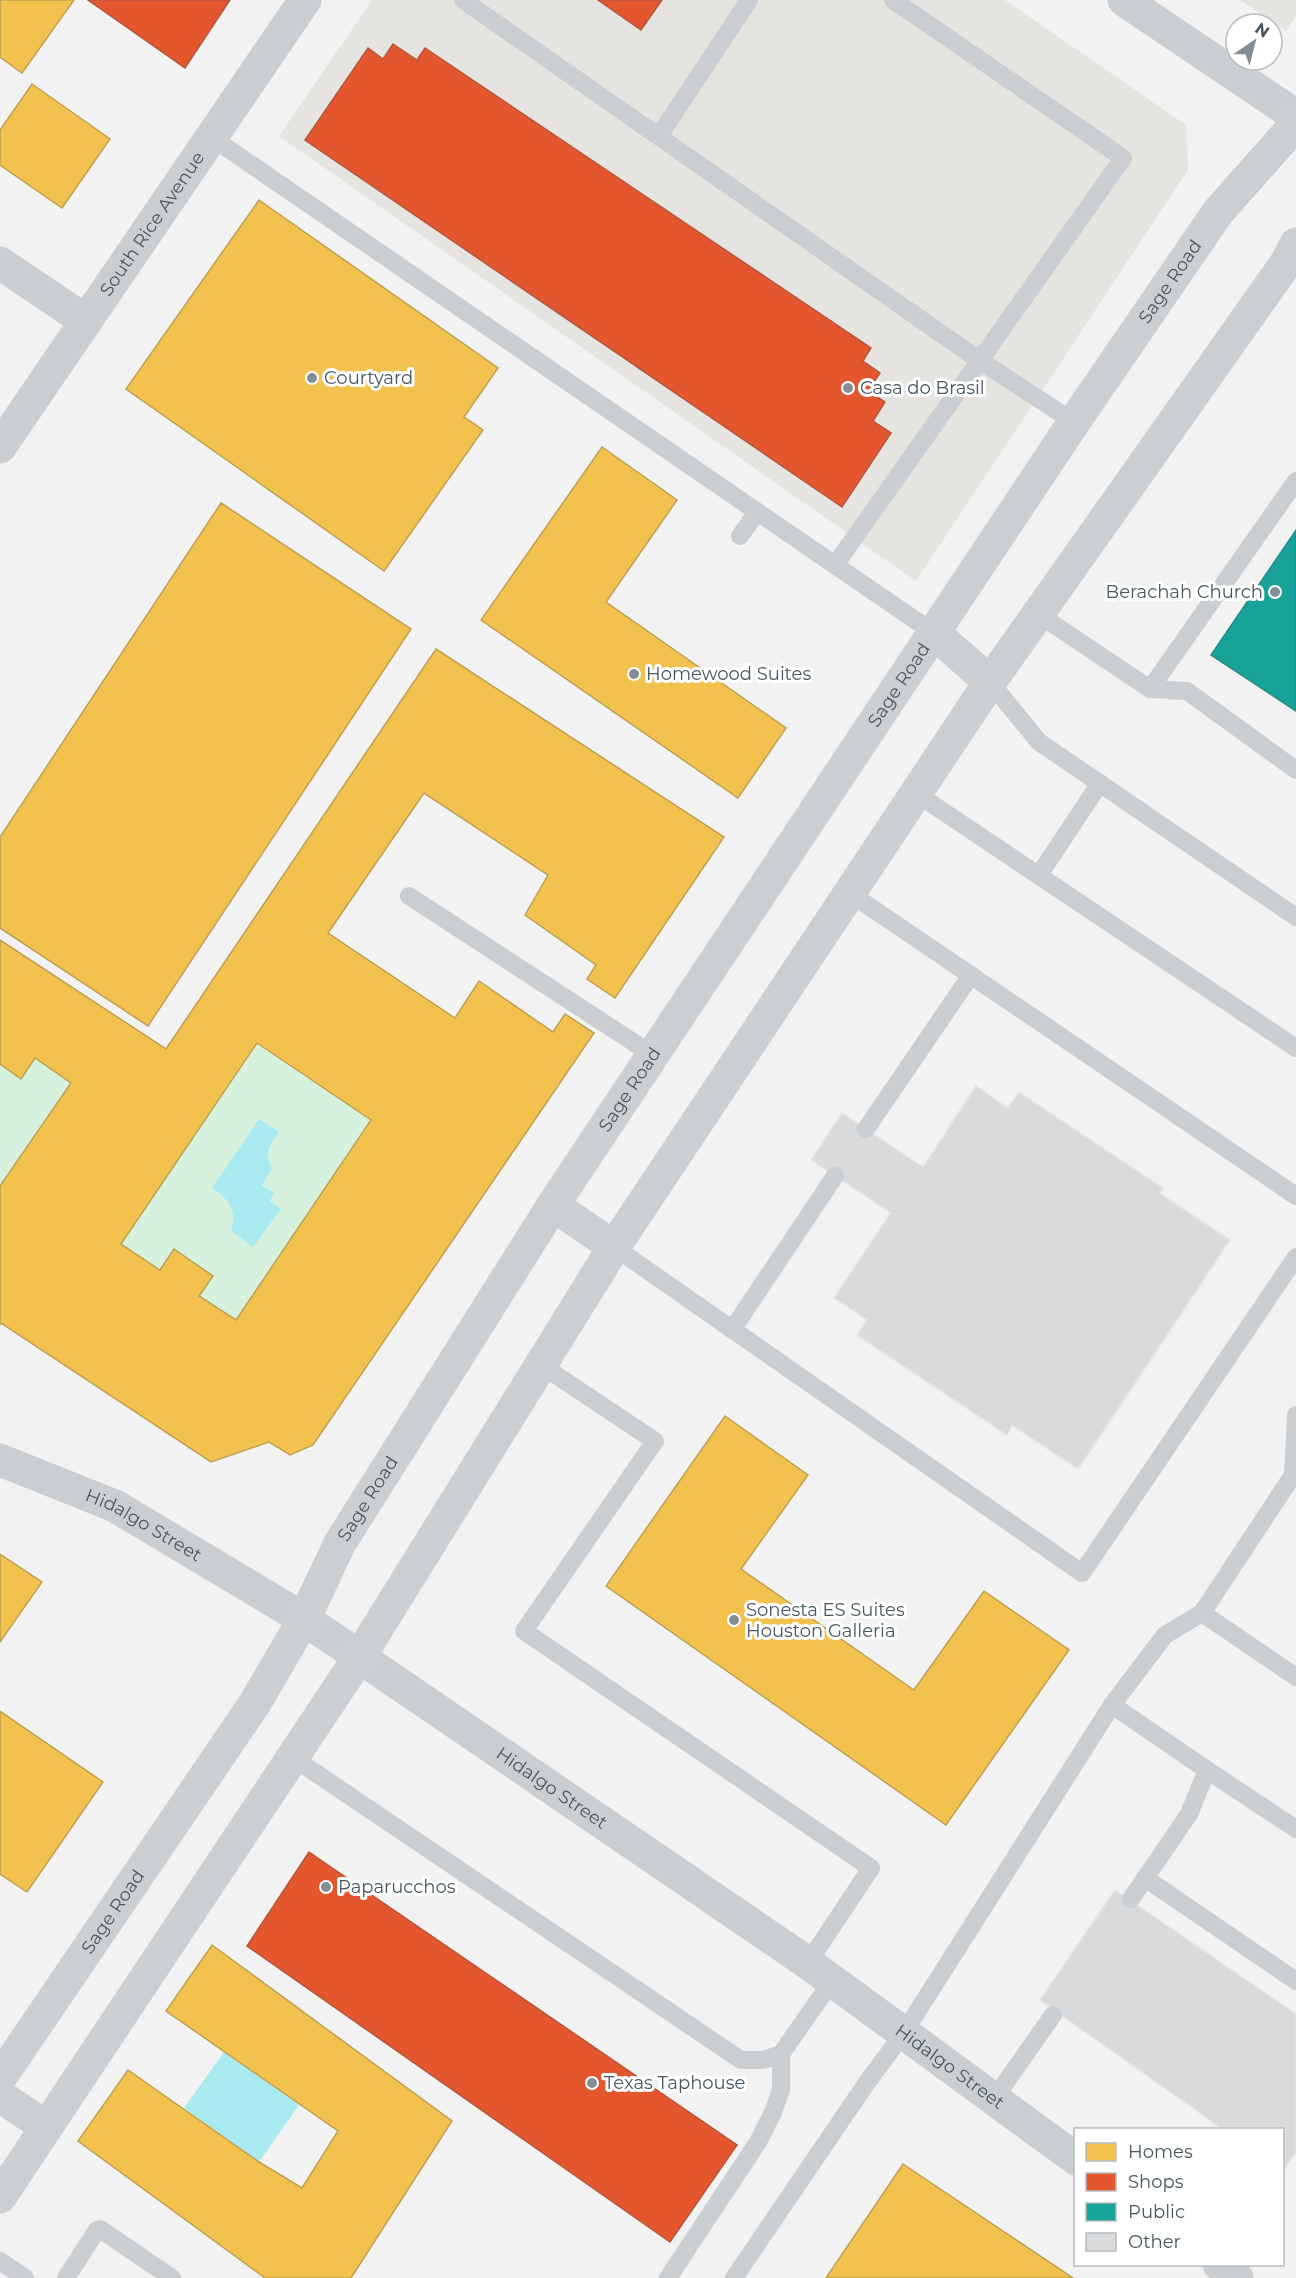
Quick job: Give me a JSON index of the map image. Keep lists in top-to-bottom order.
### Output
{
  "streets": {
    "main road": ["Sage Road"],
    "street": ["South Rice Avenue", "Hidalgo Street"]
  },
  "crossings": [
    ["Sage Road", "Hidalgo Street"]
  ],
  "places": [
    "Courtyard",
    "Casa do Brasil",
    "Berachah Church",
    "Homewood Suites",
    "Sonesta ES Suites Houston Galleria",
    "Paparucchos",
    "Texas Taphouse"
  ],
  "legend": [
    "Homes",
    "Shops",
    "Public",
    "Other"
  ],
  "north": "top right"
}
